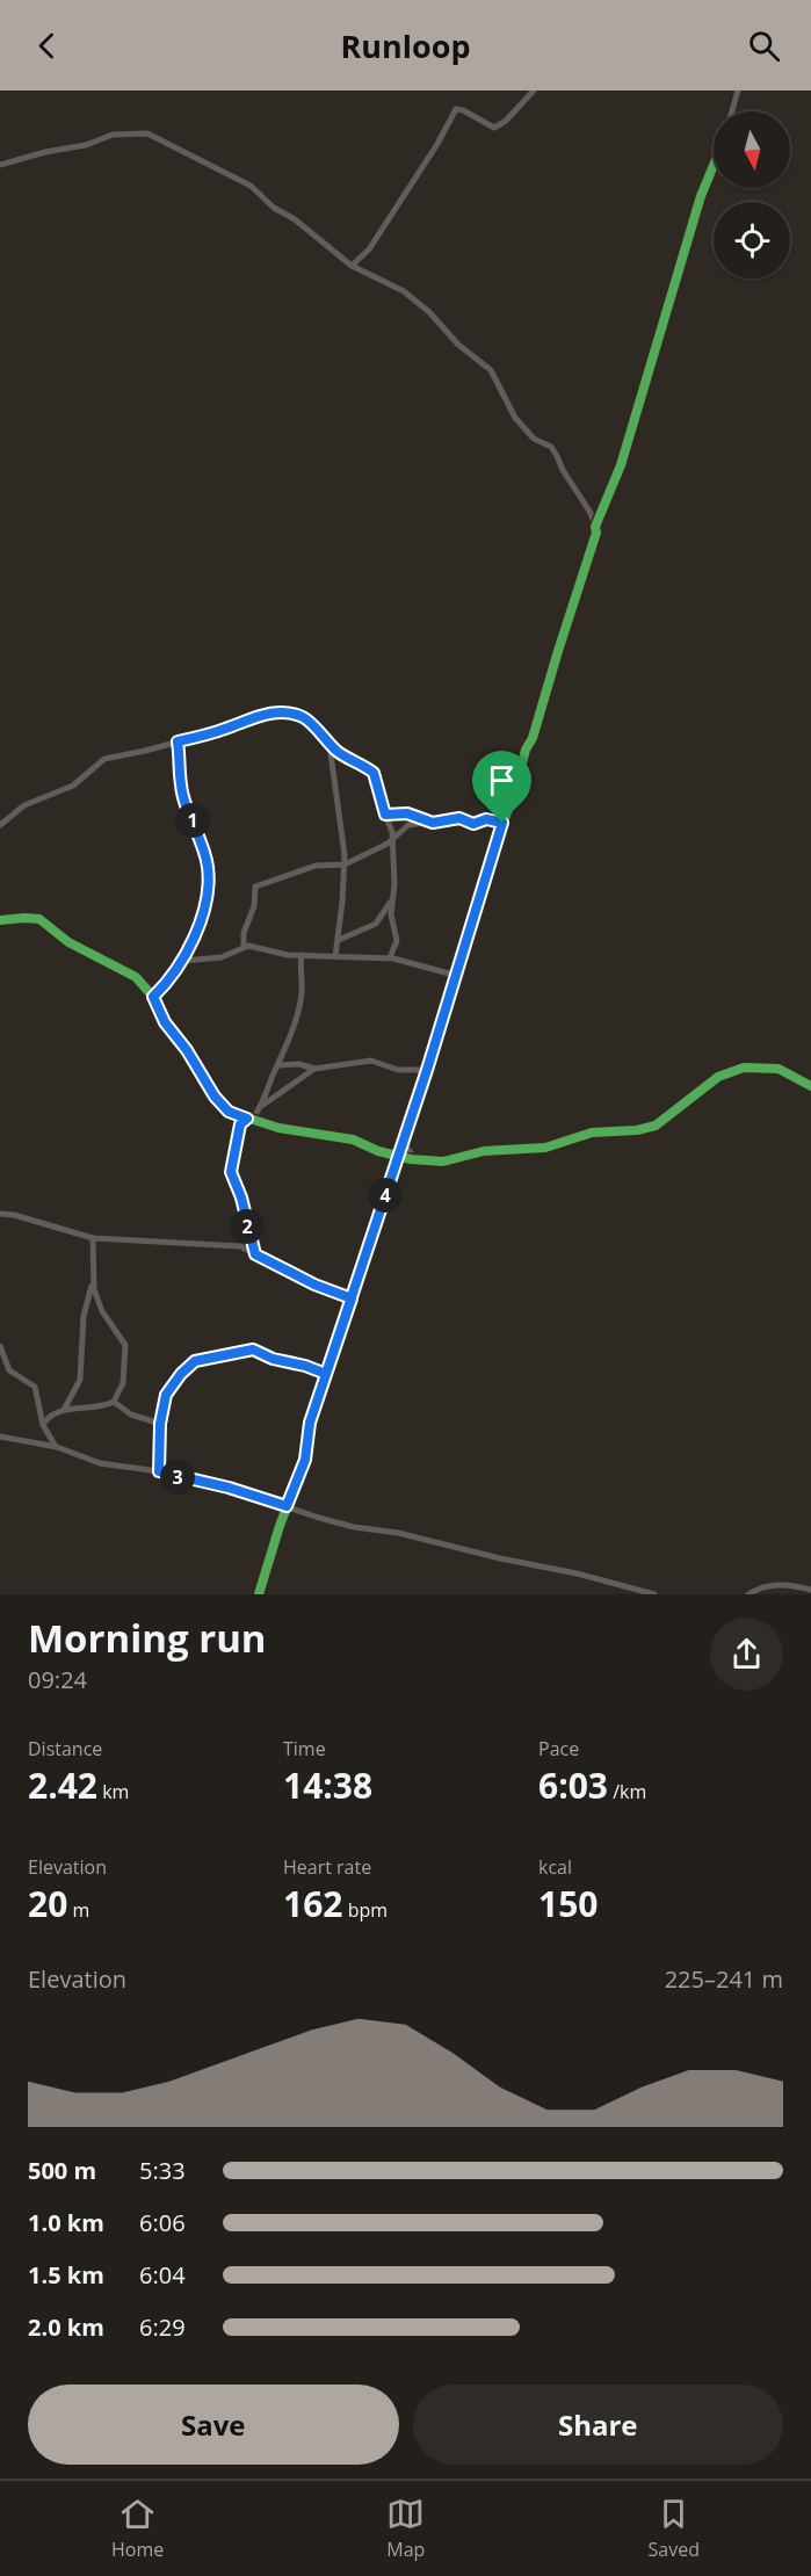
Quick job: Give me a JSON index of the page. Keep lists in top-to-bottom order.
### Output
{
  "north": "bottom",
  "page": {
    "header": "Runloop",
    "pins": [
      "1",
      "4",
      "2",
      "3"
    ],
    "heading": ["Morning run", "09:24"],
    "stats": [
      ["Distance", "2.42 km"],
      ["Time", "14:38"],
      ["Pace", "6:03 /km"],
      ["Elevation", "20 m"],
      ["Heart rate", "162 bpm"],
      ["kcal", "150"]
    ],
    "chart": ["Elevation", "225–241 m"],
    "list": [
      {
        "name": "500 m",
        "note": "5:33"
      },
      {
        "name": "1.0 km",
        "note": "6:06"
      },
      {
        "name": "1.5 km",
        "note": "6:04"
      },
      {
        "name": "2.0 km",
        "note": "6:29"
      }
    ],
    "buttons": ["Save", "Share"],
    "tabs": ["Home", "Map", "Saved"]
  }
}
